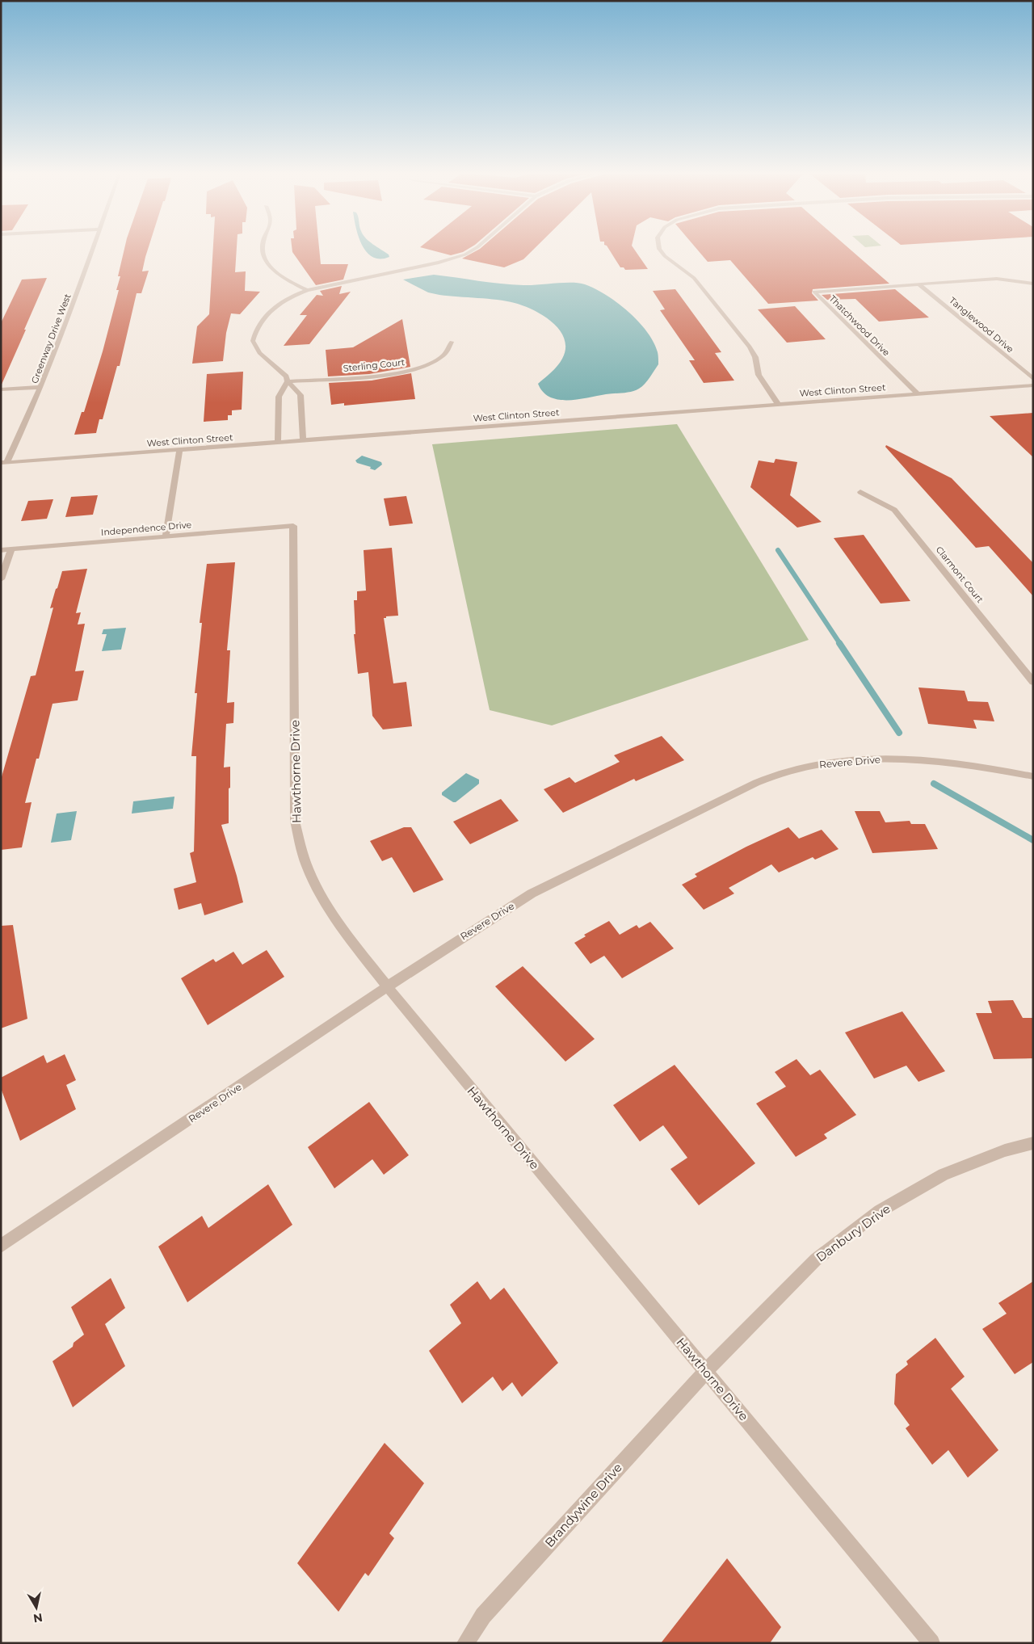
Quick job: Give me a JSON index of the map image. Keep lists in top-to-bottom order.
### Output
{
  "streets": {
    "street": [
      "Tanglewood Drive",
      "Thatchwood Drive",
      "Greenway Drive West",
      "Sterling Court",
      "West Clinton Street",
      "Independence Drive",
      "Clarmont Court",
      "Revere Drive",
      "Hawthorne Drive",
      "Danbury Drive",
      "Brandywine Drive"
    ]
  },
  "crossings": [
    ["Tanglewood Drive", "Thatchwood Drive"],
    ["Thatchwood Drive", "West Clinton Street"],
    ["Greenway Drive West", "West Clinton Street"],
    ["Independence Drive", "Hawthorne Drive"],
    ["Revere Drive", "Hawthorne Drive"],
    ["Hawthorne Drive", "Danbury Drive"],
    ["Hawthorne Drive", "Brandywine Drive"],
    ["Danbury Drive", "Brandywine Drive"]
  ],
  "north": "bottom"
}
